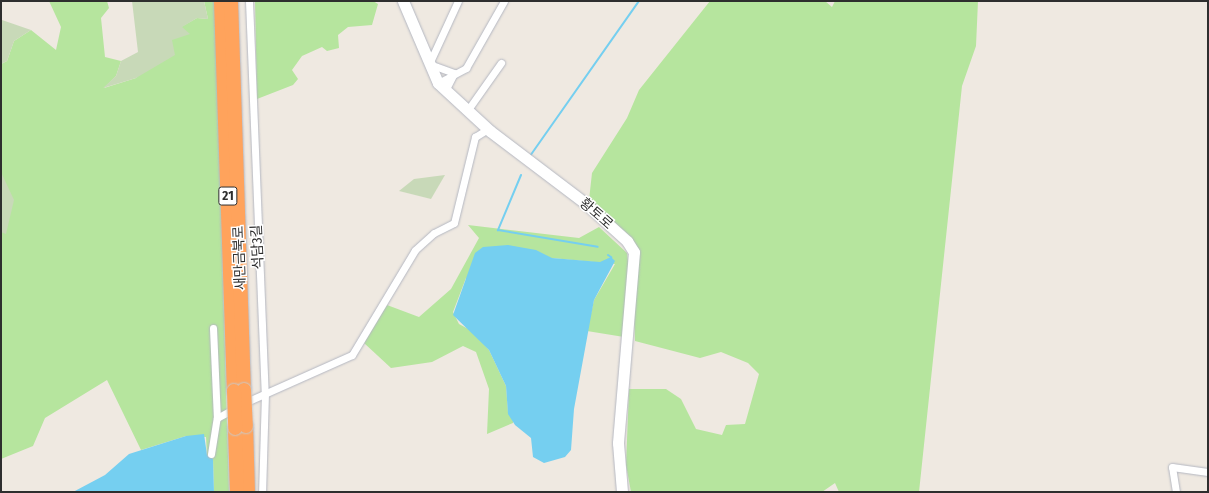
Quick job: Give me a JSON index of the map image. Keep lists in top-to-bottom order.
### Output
{
  "streets": {
    "highway": ["21", "새만금북로"],
    "main road": ["황토로"],
    "street": ["석담3길"]
  }
}
